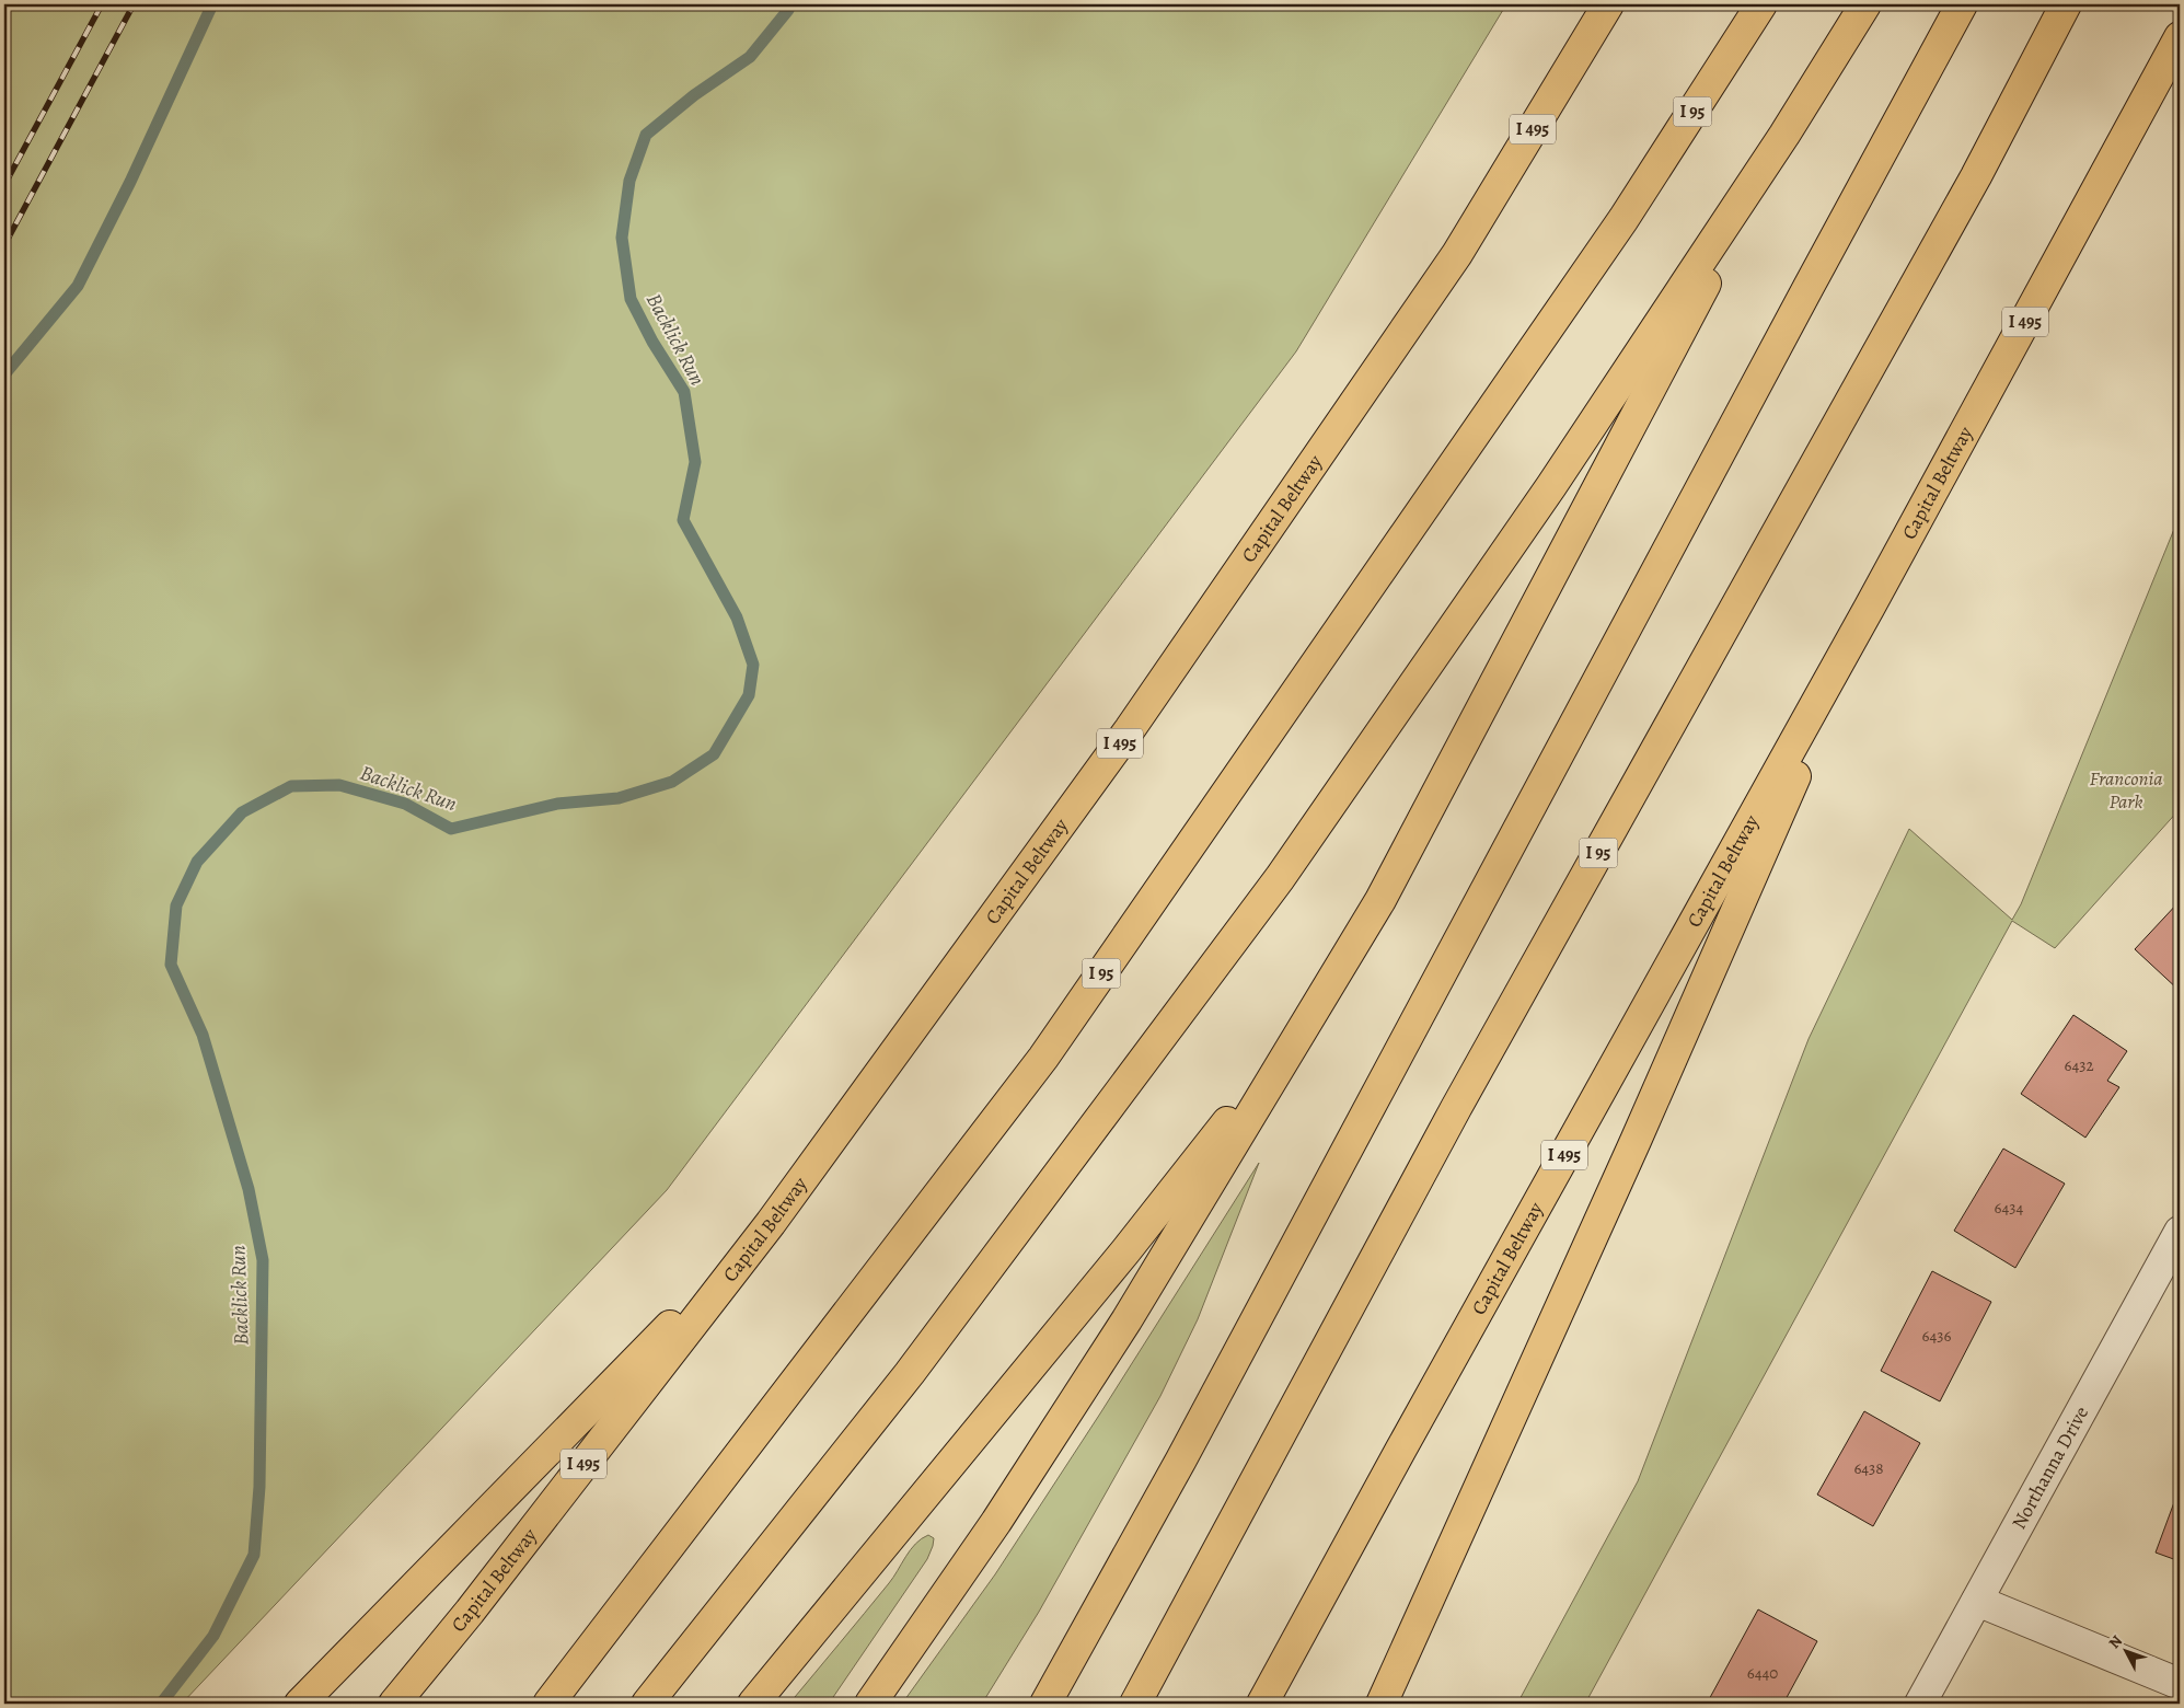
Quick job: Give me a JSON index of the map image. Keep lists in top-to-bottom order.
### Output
{
  "streets": {
    "highway": ["I 95", "I 495", "Capital Beltway"],
    "street": ["Northanna Drive"]
  },
  "water": ["Backlick Run"],
  "parks": ["Franconia Park"],
  "house_numbers": [
    "6432",
    "6434",
    "6436",
    "6438",
    "6440"
  ],
  "north": "top left"
}
